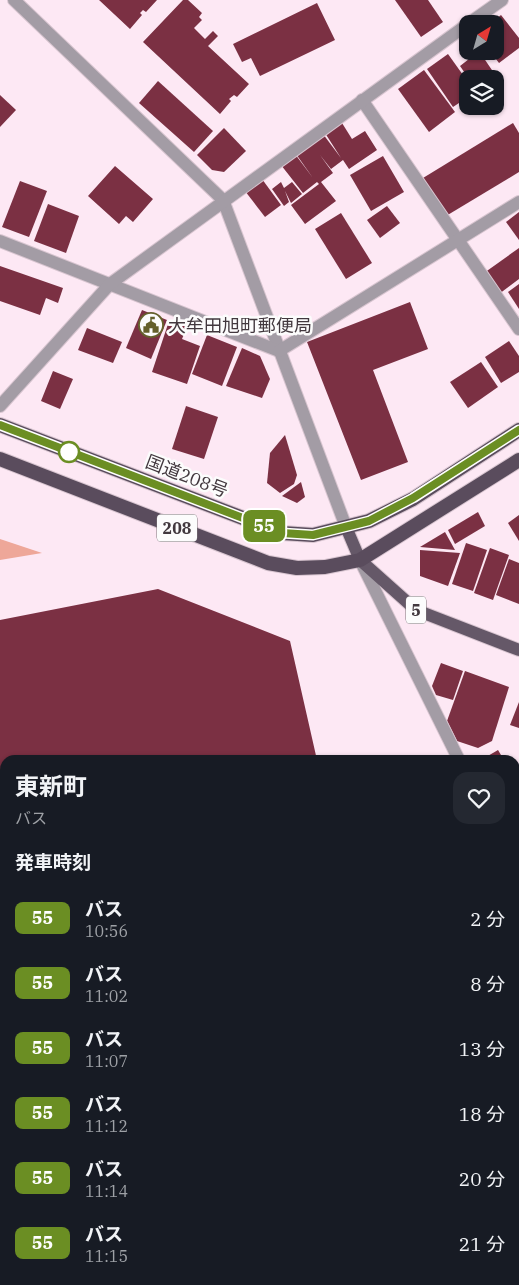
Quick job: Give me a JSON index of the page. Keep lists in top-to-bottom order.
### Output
{
  "streets": {
    "highway": ["国道208号", "208"],
    "main road": ["5"]
  },
  "crossings": [
    ["国道208号", "5"],
    ["208", "5"]
  ],
  "places": {
    "public building": ["大牟田旭町郵便局"]
  },
  "lines": ["bus line 55"],
  "north": "top right",
  "page": {
    "on_map": "55",
    "heading": [
      ["東新町", "バス"],
      "発車時刻"
    ],
    "list": [
      {
        "mark": "55",
        "name": "バス",
        "note": "10:56",
        "value": "2 分"
      },
      {
        "mark": "55",
        "name": "バス",
        "note": "11:02",
        "value": "8 分"
      },
      {
        "mark": "55",
        "name": "バス",
        "note": "11:07",
        "value": "13 分"
      },
      {
        "mark": "55",
        "name": "バス",
        "note": "11:12",
        "value": "18 分"
      },
      {
        "mark": "55",
        "name": "バス",
        "note": "11:14",
        "value": "20 分"
      },
      {
        "mark": "55",
        "name": "バス",
        "note": "11:15",
        "value": "21 分"
      }
    ]
  }
}
